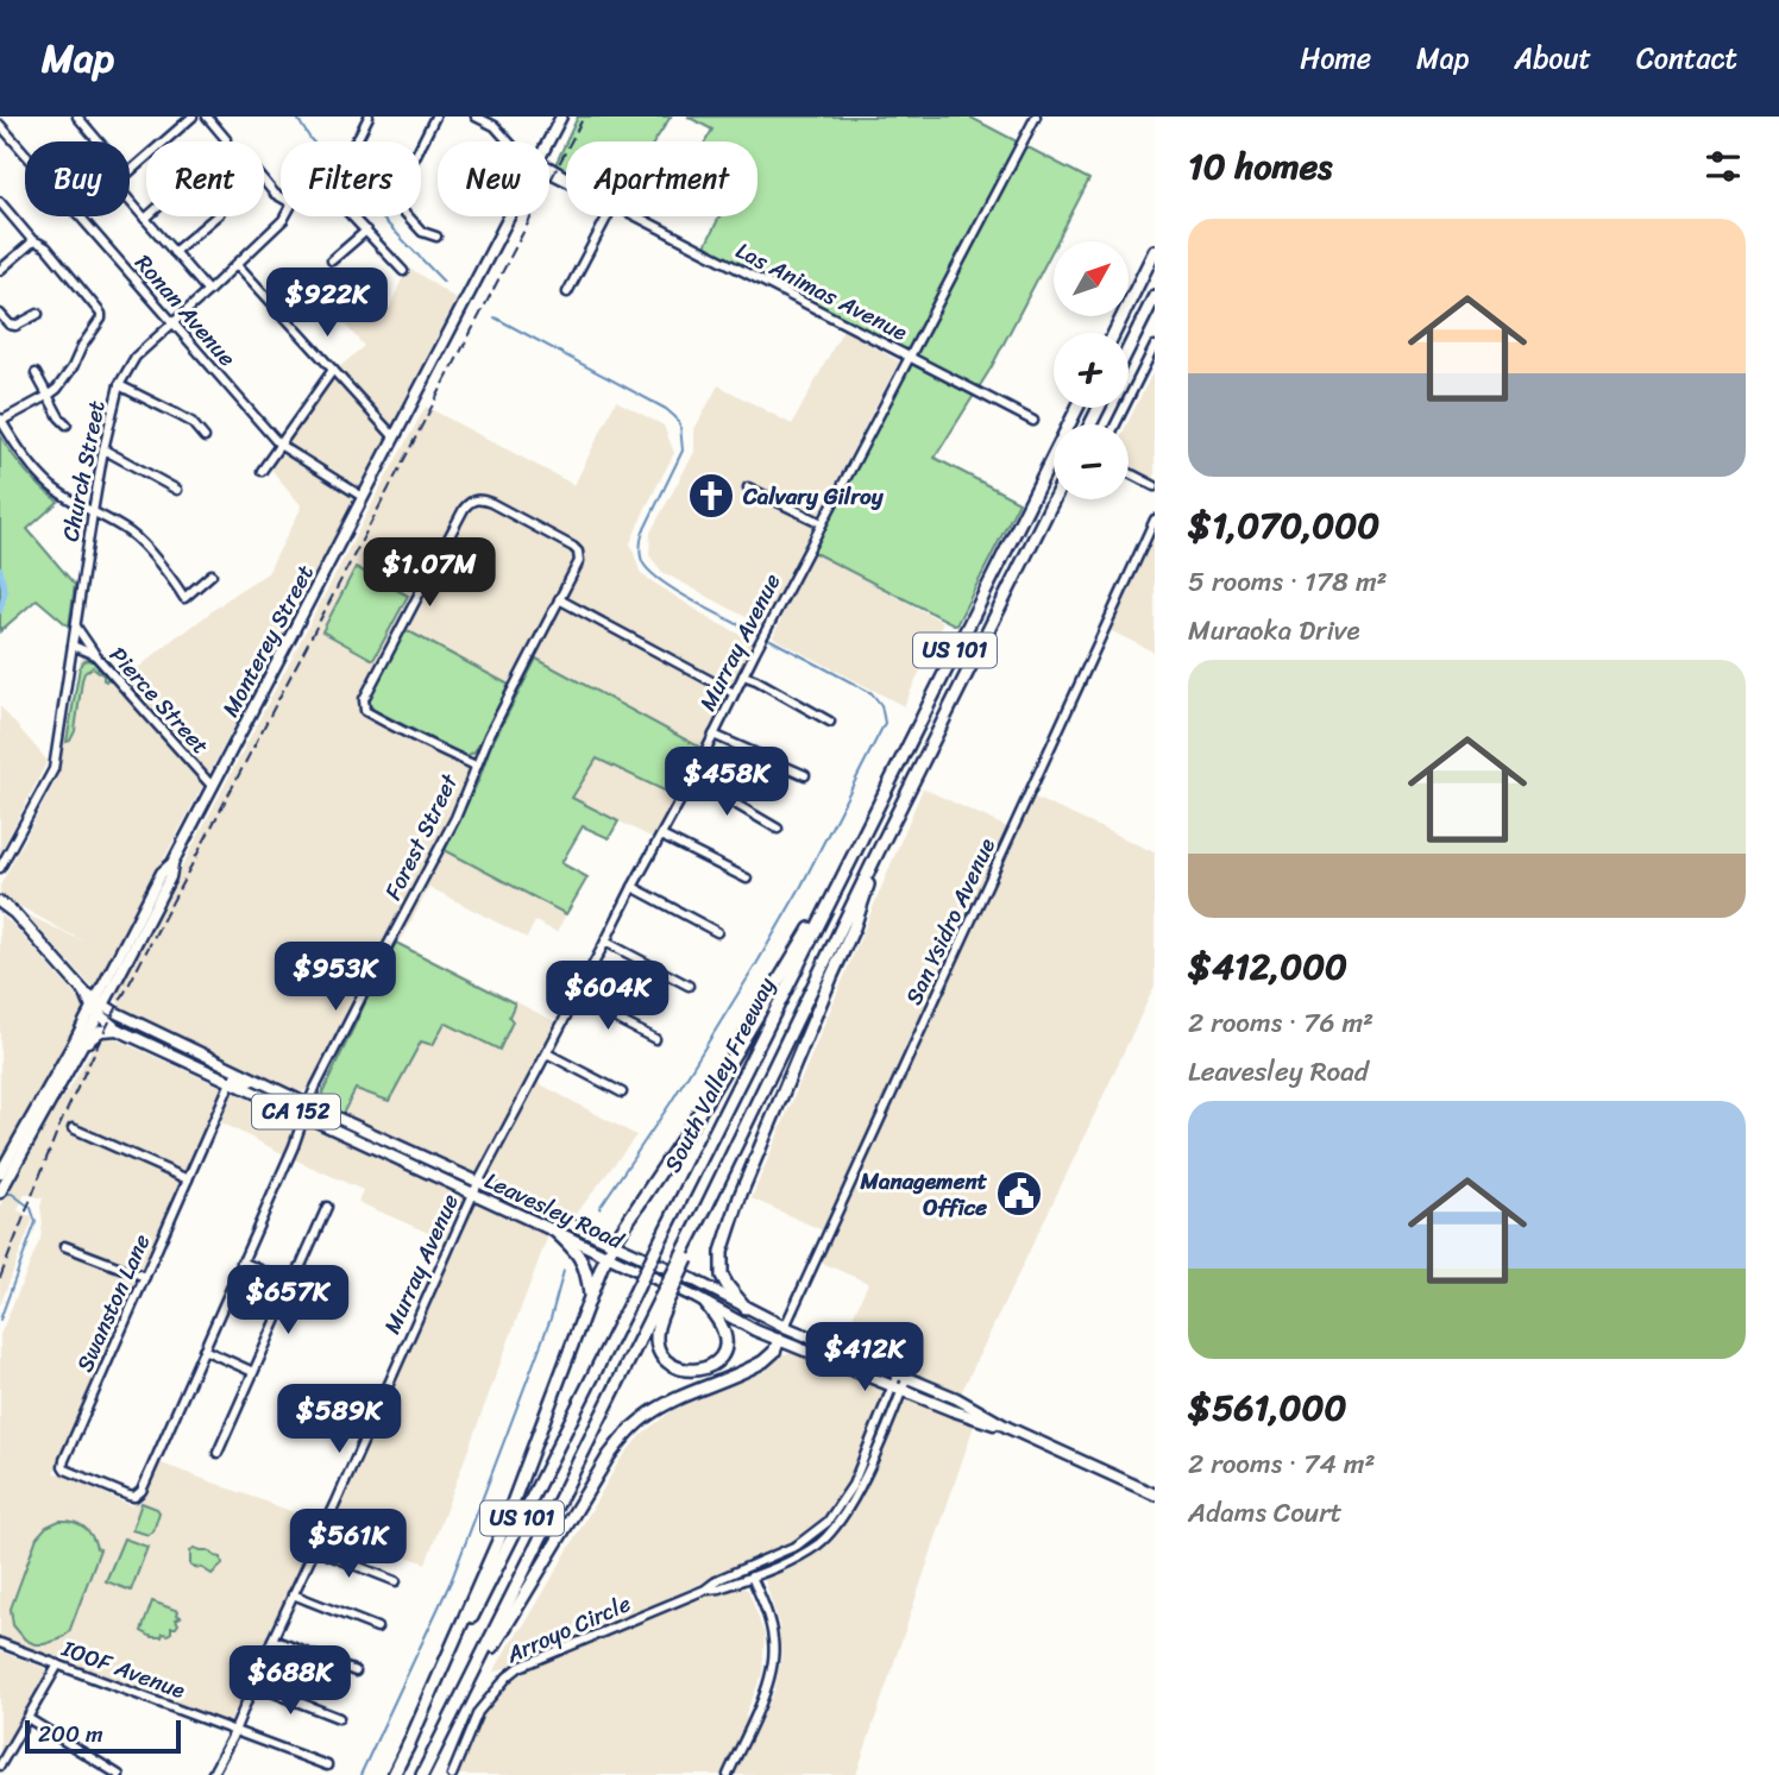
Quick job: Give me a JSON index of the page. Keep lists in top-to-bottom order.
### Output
{
  "streets": {
    "highway": ["US 101", "South Valley Freeway", "CA 152"],
    "main road": ["Monterey Street", "San Ysidro Avenue", "Leavesley Road"],
    "street": [
      "Las Animas Avenue",
      "Ronan Avenue",
      "Church Street",
      "Murray Avenue",
      "Pierce Street",
      "Forest Street",
      "Swanston Lane",
      "Arroyo Circle",
      "IOOF Avenue"
    ]
  },
  "crossings": [
    ["Las Animas Avenue", "Murray Avenue"],
    ["Ronan Avenue", "Church Street"],
    ["Ronan Avenue", "Monterey Street"],
    ["Church Street", "Pierce Street"],
    ["Monterey Street", "Pierce Street"],
    ["Monterey Street", "Leavesley Road"],
    ["Murray Avenue", "Leavesley Road"],
    ["Murray Avenue", "IOOF Avenue"],
    ["Forest Street", "Leavesley Road"],
    ["Forest Street", "Swanston Lane"],
    ["San Ysidro Avenue", "Leavesley Road"],
    ["CA 152", "Leavesley Road"],
    ["Leavesley Road", "Swanston Lane"],
    ["Leavesley Road", "Arroyo Circle"]
  ],
  "places": {
    "church": ["Calvary Gilroy"],
    "public building": ["Management Office"]
  },
  "scale_bar": "200 m",
  "north": "top right",
  "page": {
    "header": "Map",
    "nav": [
      "Home",
      "Map",
      "About",
      "Contact"
    ],
    "heading": "10 homes",
    "chip": [
      "Buy",
      "Rent",
      "Filters",
      "New",
      "Apartment"
    ],
    "list": [
      {
        "name": "$1,070,000",
        "note": "5 rooms · 178 m² · Muraoka Drive"
      },
      {
        "name": "$412,000",
        "note": "2 rooms · 76 m² · Leavesley Road"
      },
      {
        "name": "$561,000",
        "note": "2 rooms · 74 m² · Adams Court"
      }
    ],
    "map_buttons": ["+", "−"],
    "price": [
      "$922K",
      "$1.07M",
      "$458K",
      "$953K",
      "$604K",
      "$657K",
      "$412K",
      "$589K",
      "$561K",
      "$688K"
    ],
    "scale": "200 m"
  }
}
